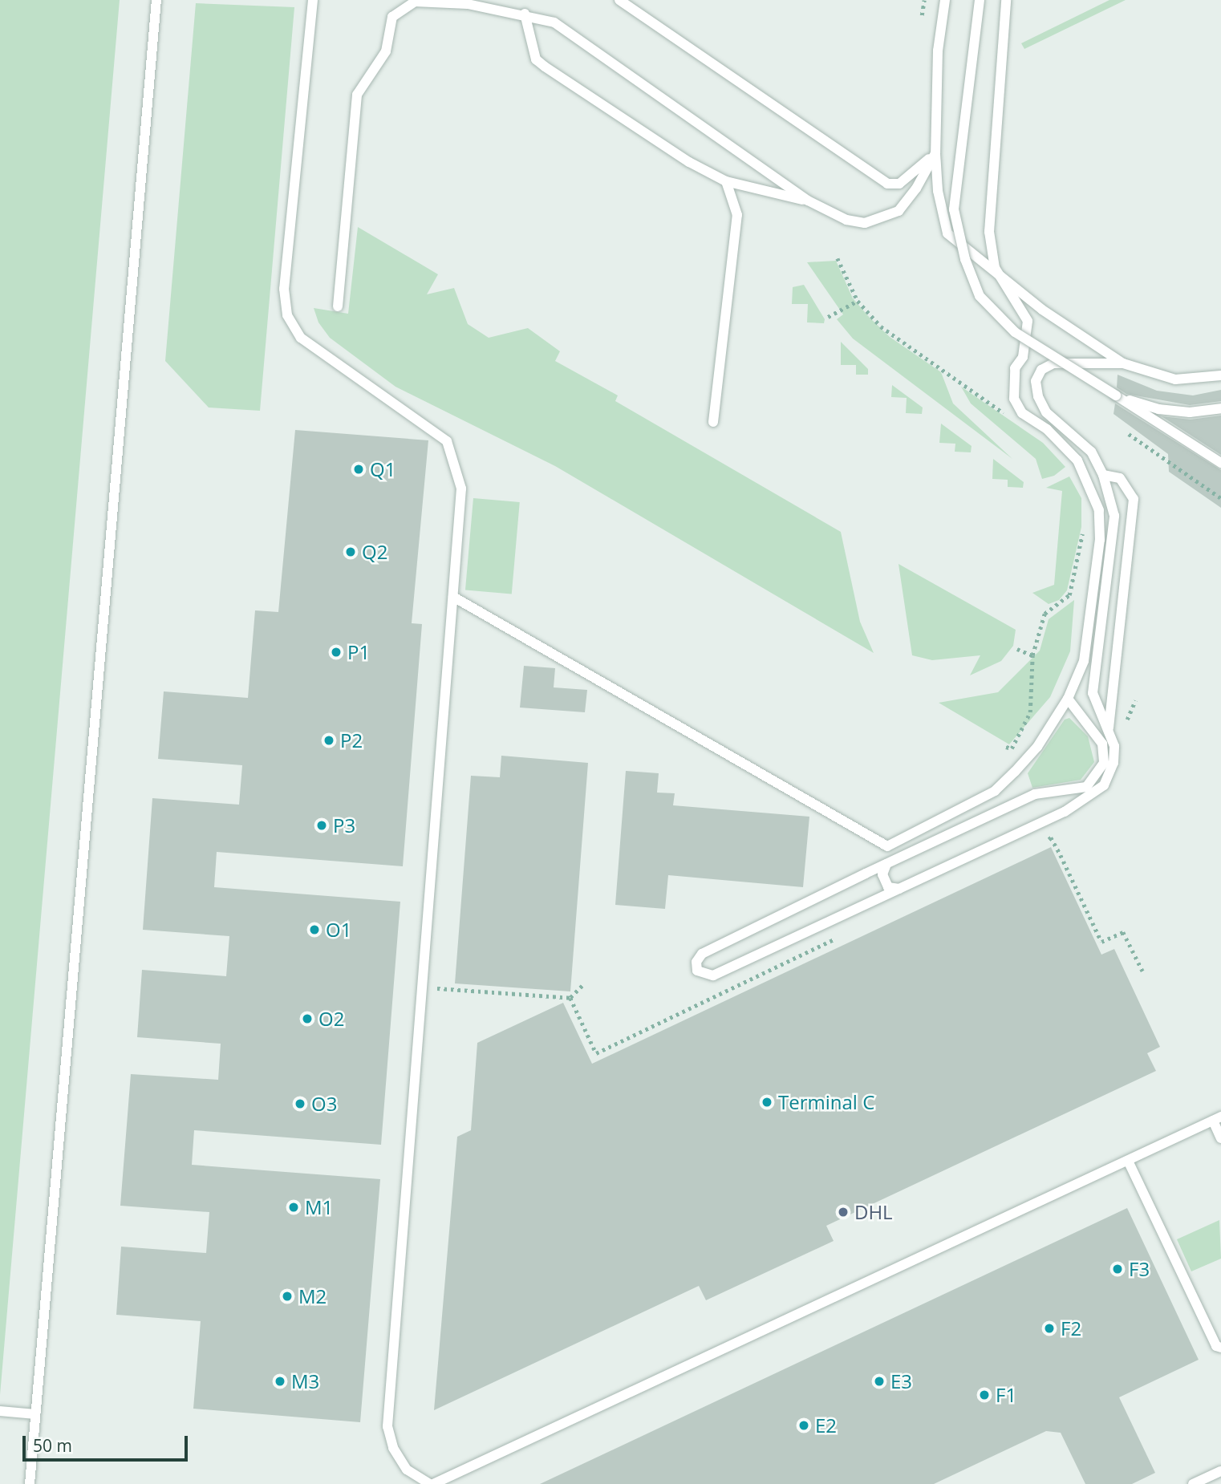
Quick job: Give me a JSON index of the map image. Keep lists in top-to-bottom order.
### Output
{
  "places": [
    "Q1",
    "Q2",
    "P1",
    "P2",
    "P3",
    "O1",
    "O2",
    "Terminal C",
    "O3",
    "M1",
    "DHL",
    "F3",
    "M2",
    "F2",
    "M3",
    "E3",
    "F1",
    "E2"
  ],
  "scale_bar": "50 m"
}
